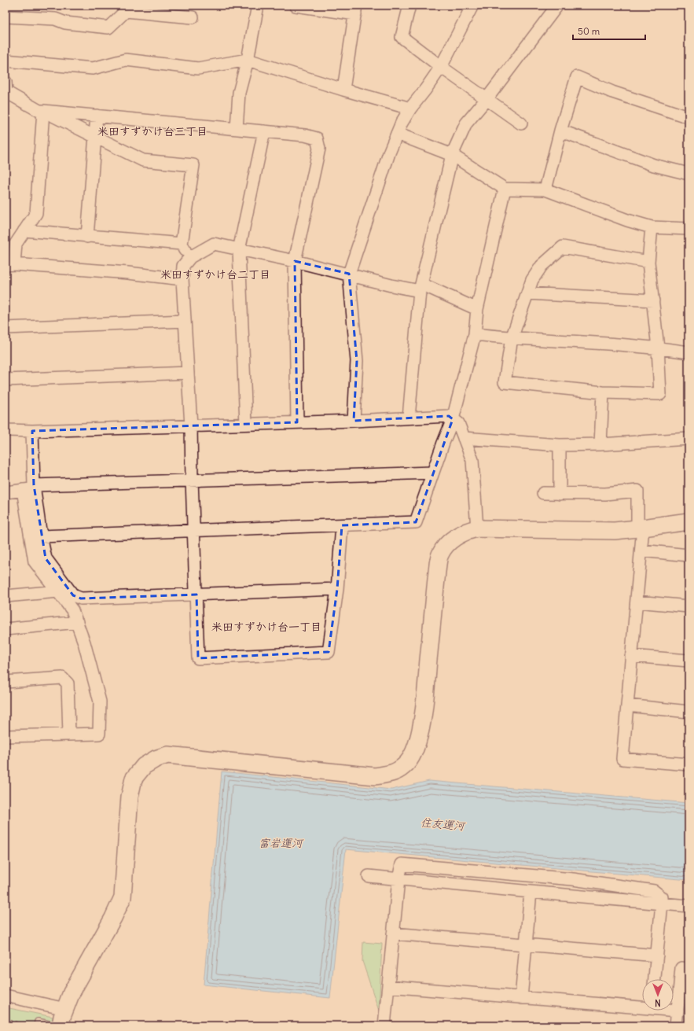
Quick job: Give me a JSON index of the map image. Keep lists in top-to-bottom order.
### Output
{
  "districts": ["米田すずかけ台三丁目", "米田すずかけ台二丁目", "米田すずかけ台一丁目"],
  "water": ["住友運河", "富岩運河"],
  "scale_bar": "50 m",
  "north": "bottom"
}
